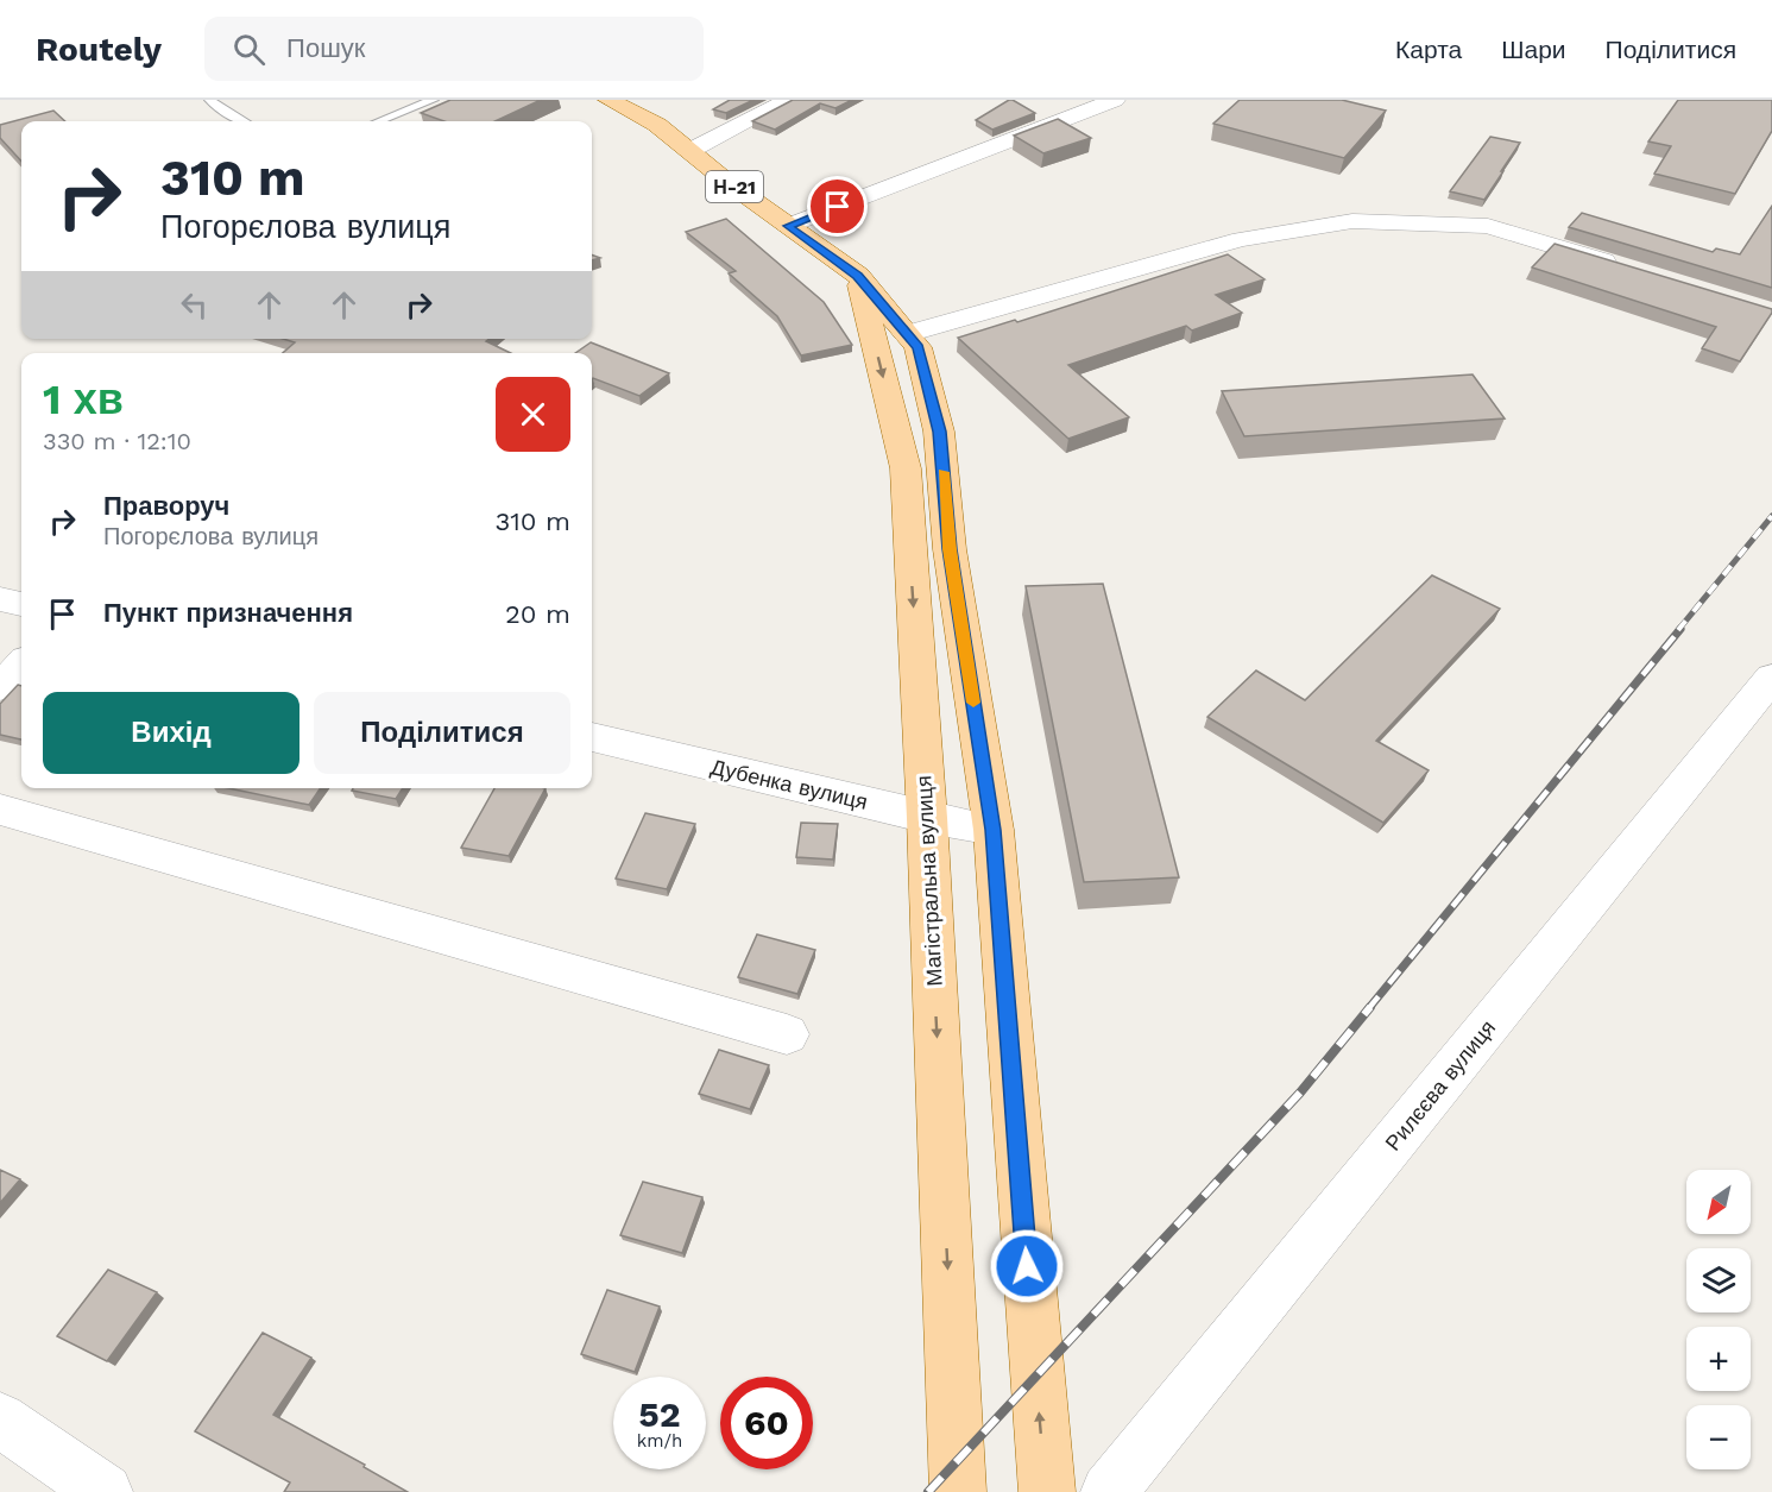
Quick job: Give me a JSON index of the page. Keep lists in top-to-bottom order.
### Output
{
  "streets": {
    "main road": ["Н-21", "Магістральна вулиця"],
    "street": ["Дубенка вулиця", "Рилєєва вулиця"]
  },
  "crossings": [
    ["Н-21", "Дубенка вулиця"],
    ["Н-21", "Магістральна вулиця"],
    ["Дубенка вулиця", "Магістральна вулиця"]
  ],
  "north": "bottom left",
  "page": {
    "header": "Routely",
    "search": "Пошук",
    "nav": ["Карта", "Шари", "Поділитися"],
    "turn": ["310 m", "Погорєлова вулиця"],
    "heading": ["1 хв", "330 m · 12:10"],
    "list": [
      {
        "name": "Праворуч",
        "note": "Погорєлова вулиця",
        "value": "310 m"
      },
      {
        "name": "Пункт призначення",
        "value": "20 m"
      }
    ],
    "buttons": ["Вихід", "Поділитися"],
    "map_buttons": ["+", "−"],
    "speed": "52 km/h",
    "limit": "60"
  }
}
